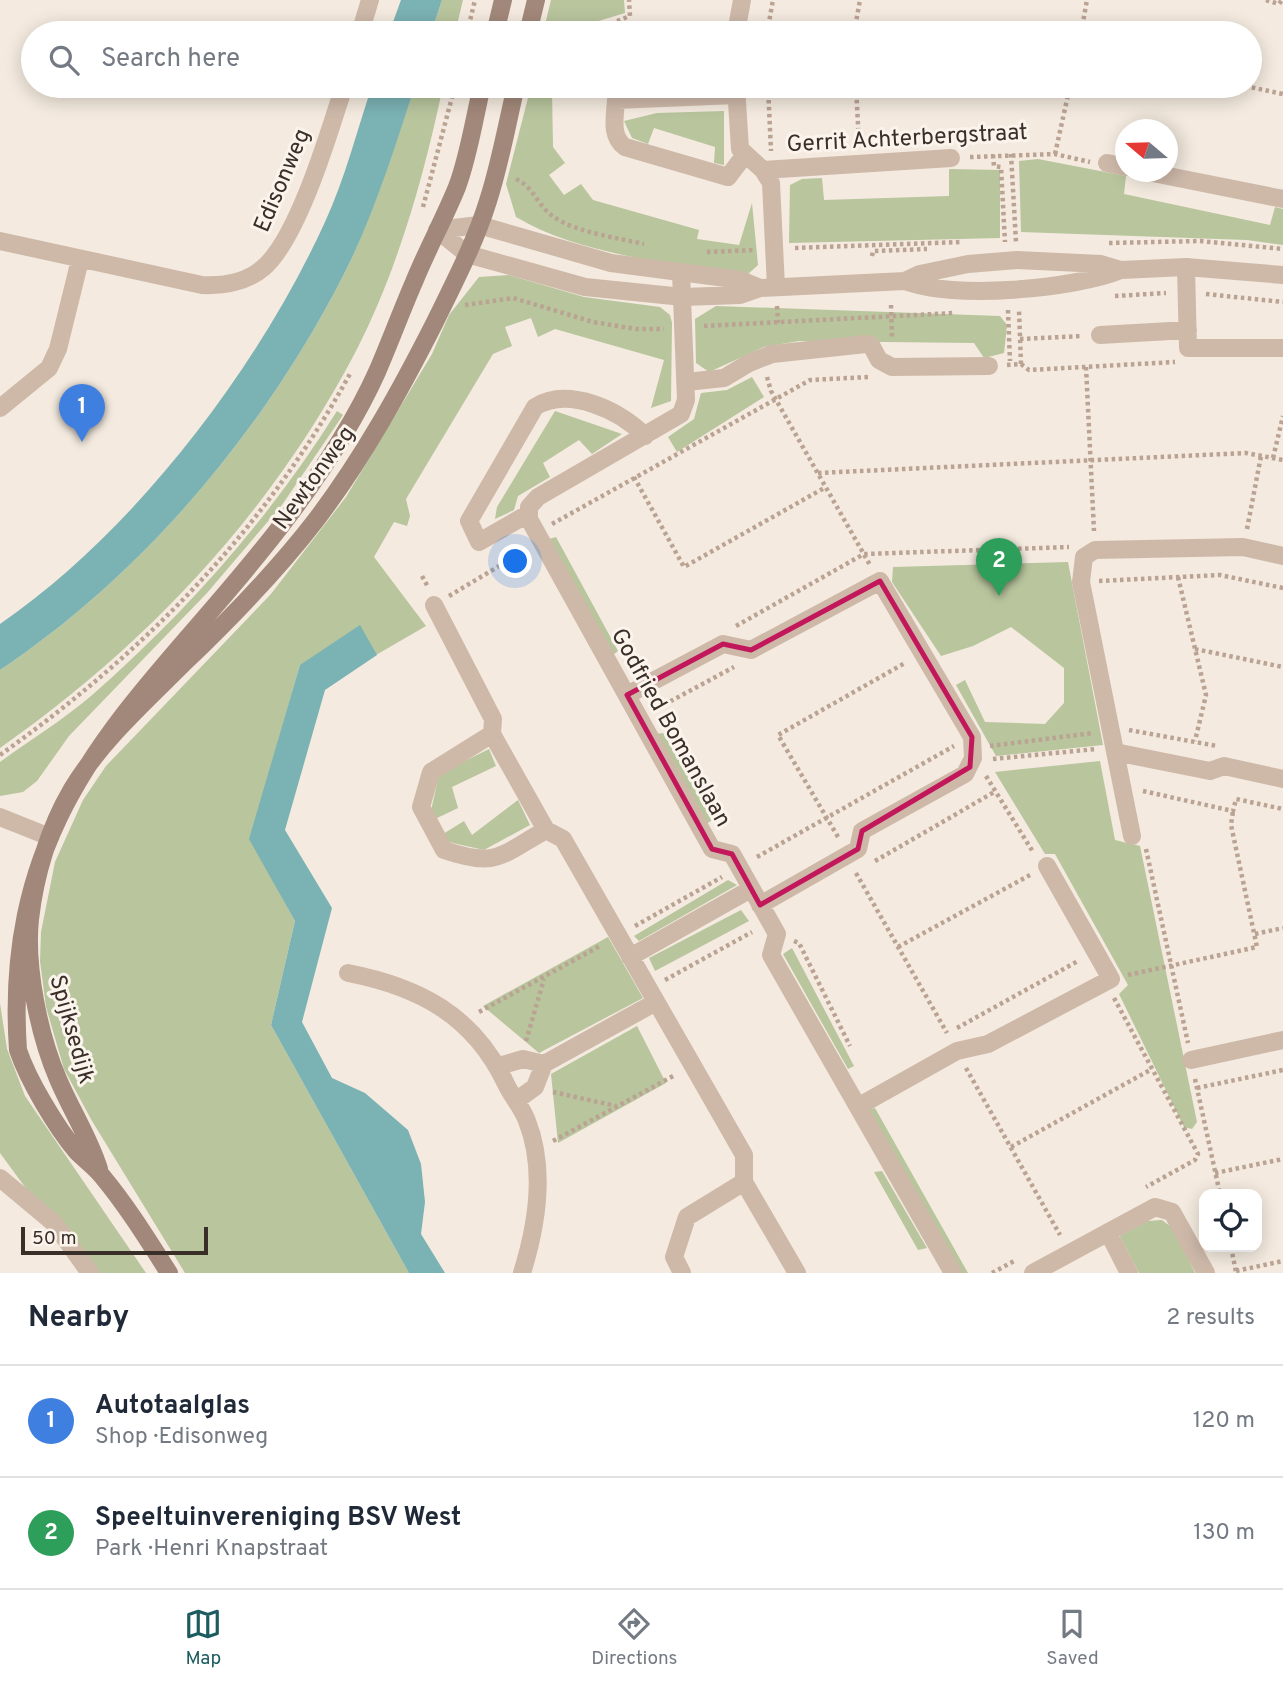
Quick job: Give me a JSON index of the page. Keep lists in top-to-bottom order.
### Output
{
  "streets": {
    "main road": ["Newtonweg", "Spijksedijk"],
    "street": ["Gerrit Achterbergstraat", "Edisonweg", "Godfried Bomanslaan"]
  },
  "crossings": [
    ["Newtonweg", "Spijksedijk"]
  ],
  "scale_bar": "50 m",
  "north": "left",
  "page": {
    "search": "Search here",
    "pins": ["1", "2"],
    "scale": "50 m",
    "heading": ["Nearby", "2 results"],
    "list": [
      {
        "mark": "1",
        "name": "Autotaalglas",
        "note": "Shop · Edisonweg",
        "value": "120 m"
      },
      {
        "mark": "2",
        "name": "Speeltuinvereniging BSV West",
        "note": "Park · Henri Knapstraat",
        "value": "130 m"
      }
    ],
    "nav": ["Map", "Directions", "Saved"]
  }
}
